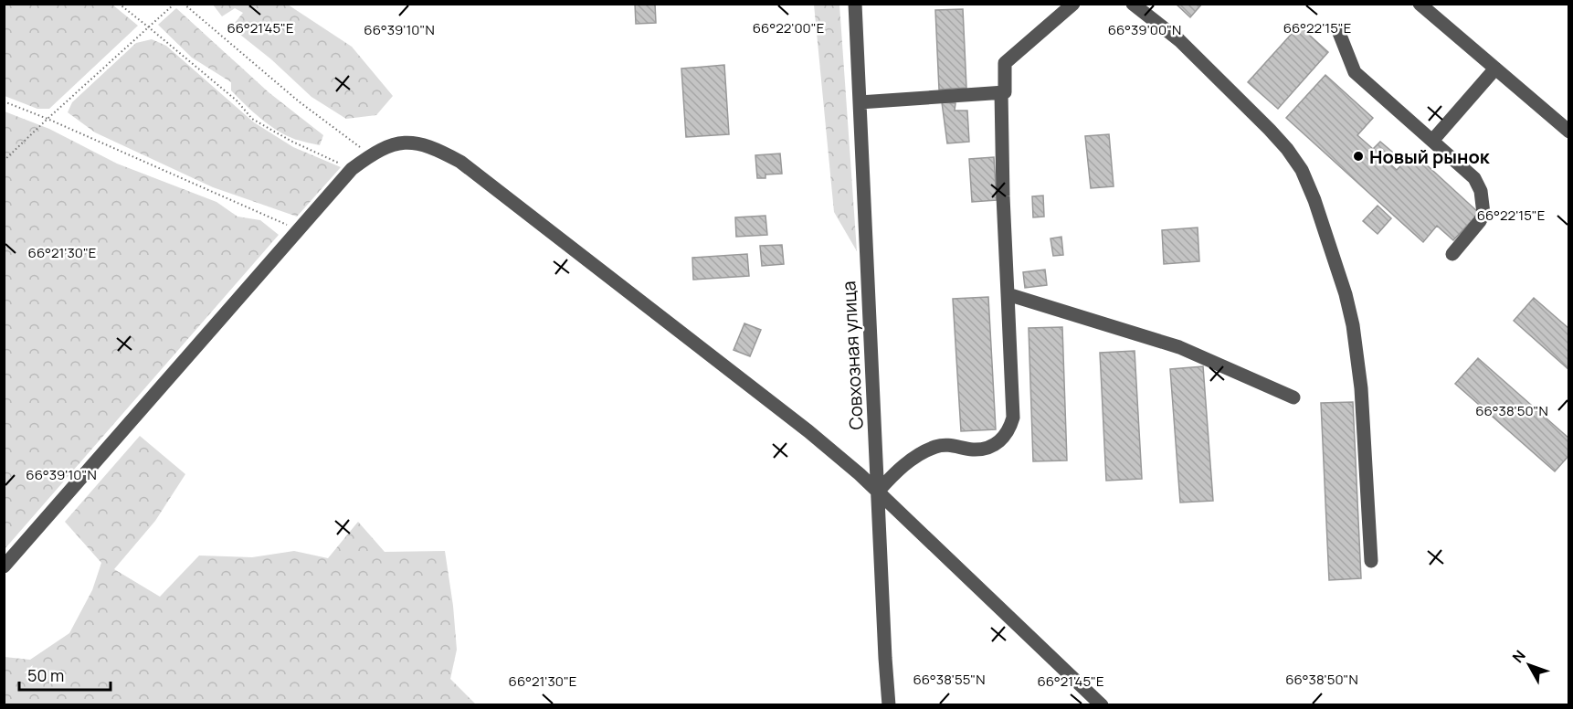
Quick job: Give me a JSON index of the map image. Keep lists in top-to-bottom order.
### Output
{
  "streets": {
    "street": ["Совхозная улица"]
  },
  "places": ["Новый рынок"],
  "scale_bar": "50 m",
  "north": "top left",
  "coordinates": [
    "66°21'45\"E",
    "66°22'00\"E",
    "66°22'15\"E",
    "66°39'10\"N",
    "66°39'00\"N",
    "66°21'30\"E",
    "66°38'50\"N",
    "66°38'55\"N"
  ]
}
